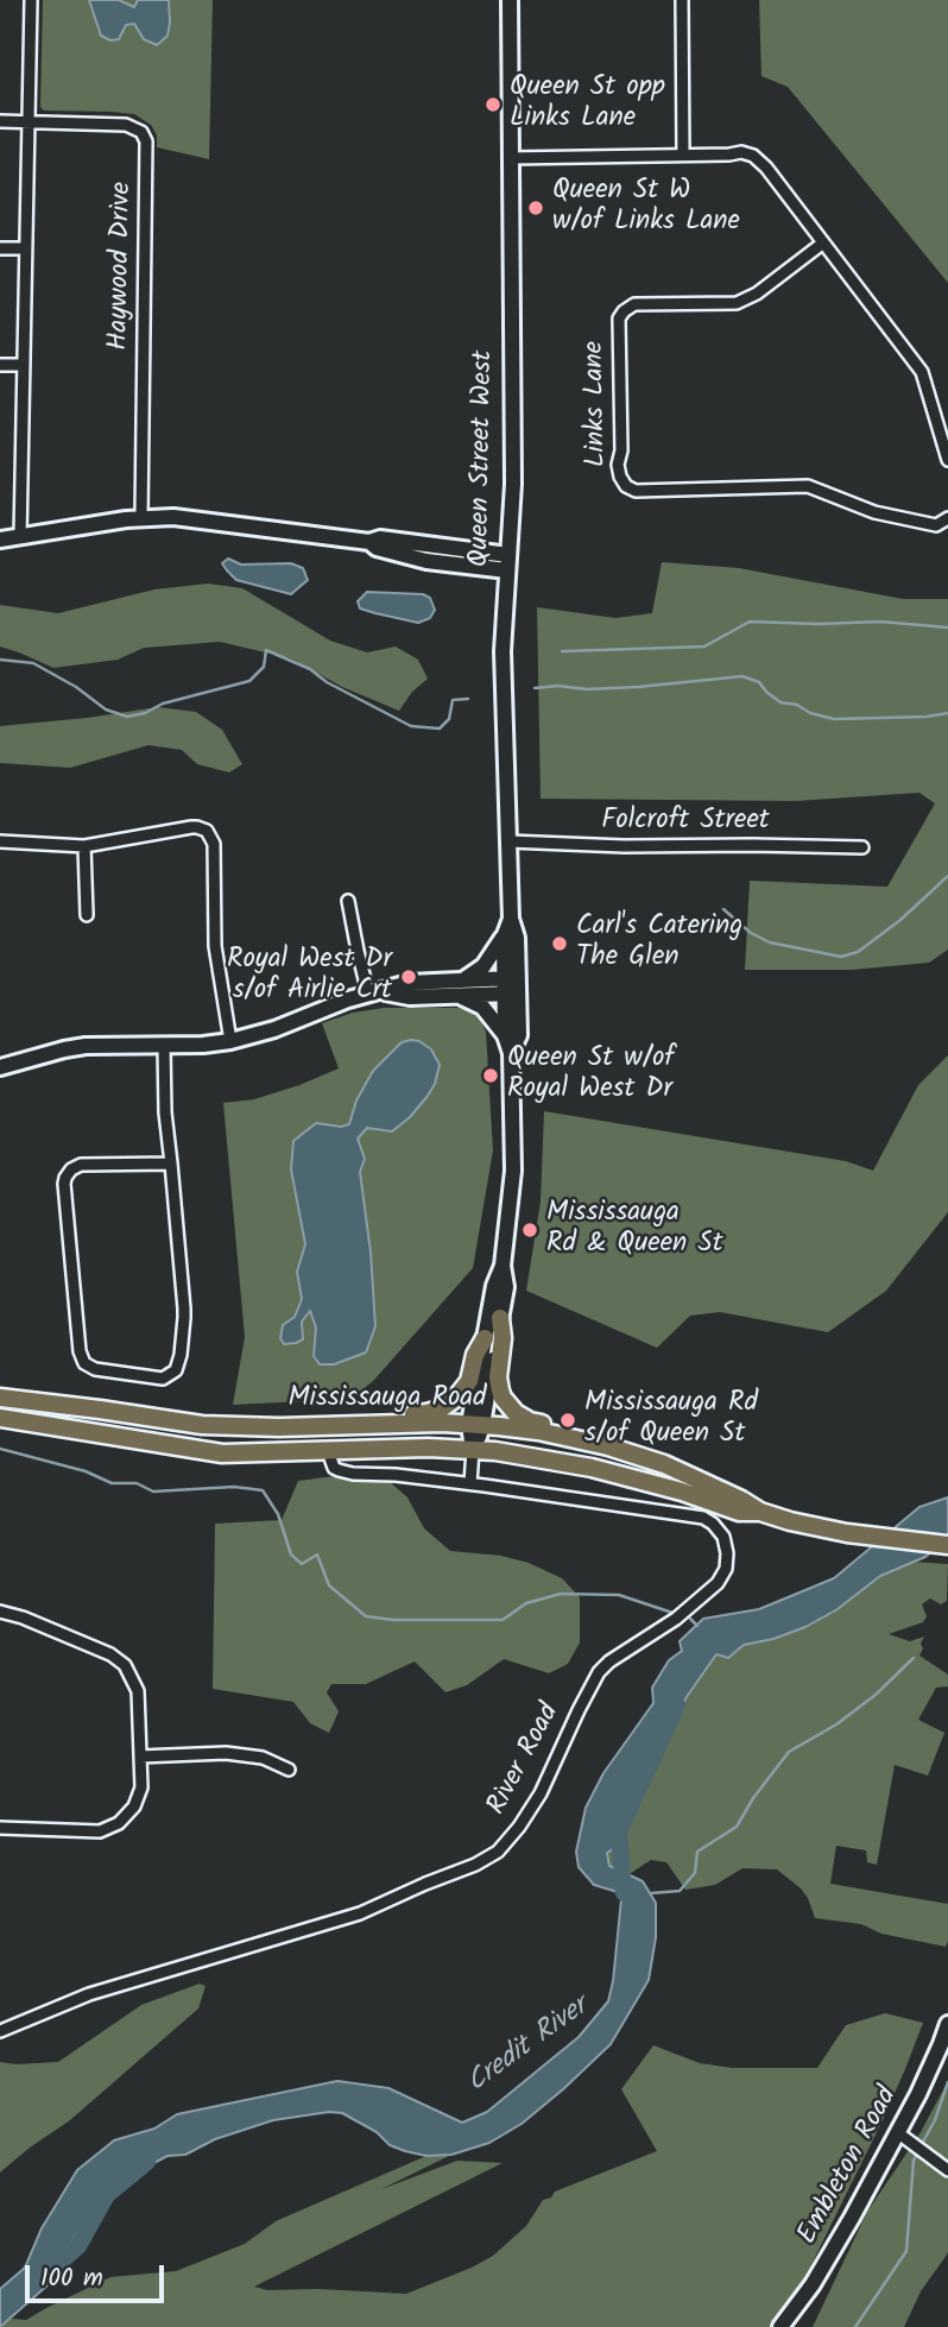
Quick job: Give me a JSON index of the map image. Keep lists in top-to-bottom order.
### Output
{
  "streets": {
    "main road": ["Queen Street West", "Mississauga Road", "Embleton Road"],
    "street": [
      "Haywood Drive",
      "Links Lane",
      "Folcroft Street",
      "River Road"
    ]
  },
  "crossings": [
    ["Queen Street West", "Folcroft Street"],
    ["Queen Street West", "Mississauga Road"],
    ["Mississauga Road", "River Road"]
  ],
  "water": ["Credit River"],
  "places": [
    "Queen St opp Links Lane",
    "Queen St W w/of Links Lane",
    "Carl's Catering The Glen",
    "Royal West Dr s/of Airlie Crt",
    "Queen St w/of Royal West Dr",
    "Mississauga Rd & Queen St",
    "Mississauga Rd s/of Queen St"
  ],
  "scale_bar": "100 m"
}
